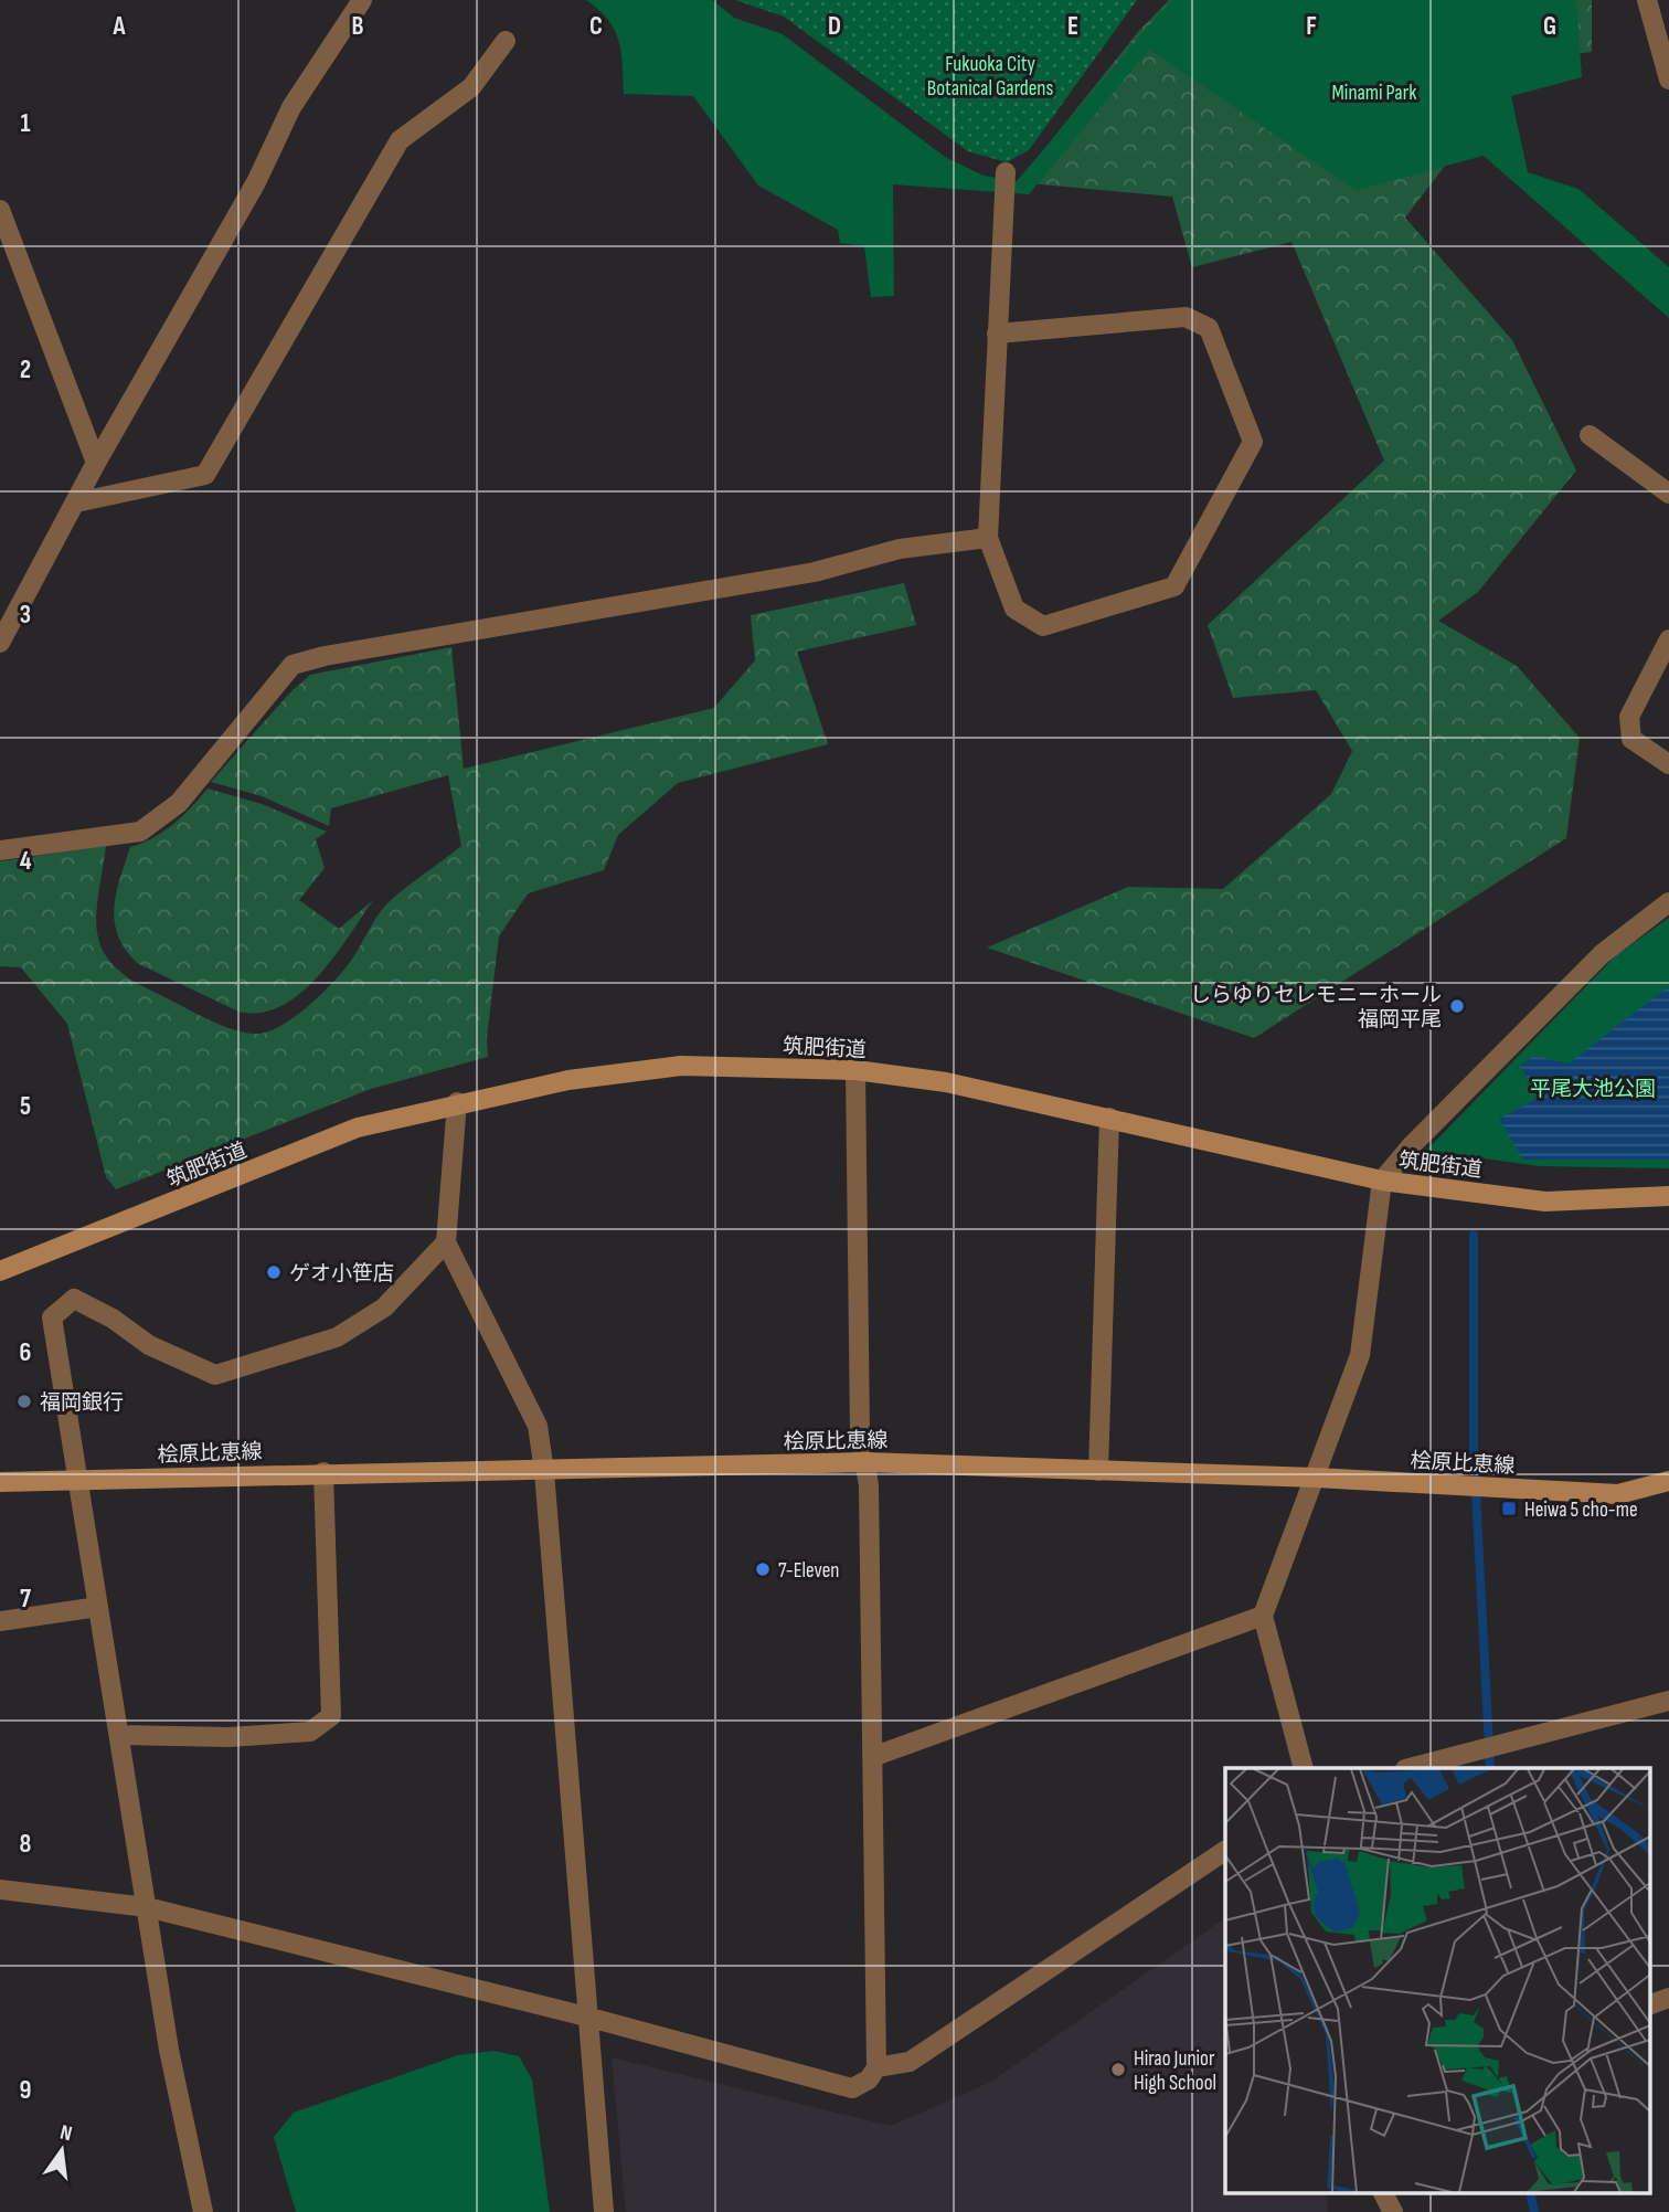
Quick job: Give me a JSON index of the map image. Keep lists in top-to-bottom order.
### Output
{
  "streets": {
    "street": ["筑肥街道", "桧原比恵線"]
  },
  "parks": ["Fukuoka City Botanical Gardens", "Minami Park", "平尾大池公園"],
  "places": {
    "other": [
      "しらゆりセレモニーホール 福岡平尾",
      "ゲオ小笹店",
      "福岡銀行",
      "7-Eleven",
      "Hirao Junior High School"
    ],
    "transit": ["Heiwa 5 cho-me"]
  },
  "north": "top",
  "grid": {
    "columns": [
      "A",
      "B",
      "C",
      "D",
      "E",
      "F",
      "G"
    ],
    "rows": [
      "1",
      "2",
      "3",
      "4",
      "5",
      "6",
      "7",
      "8",
      "9"
    ]
  }
}
